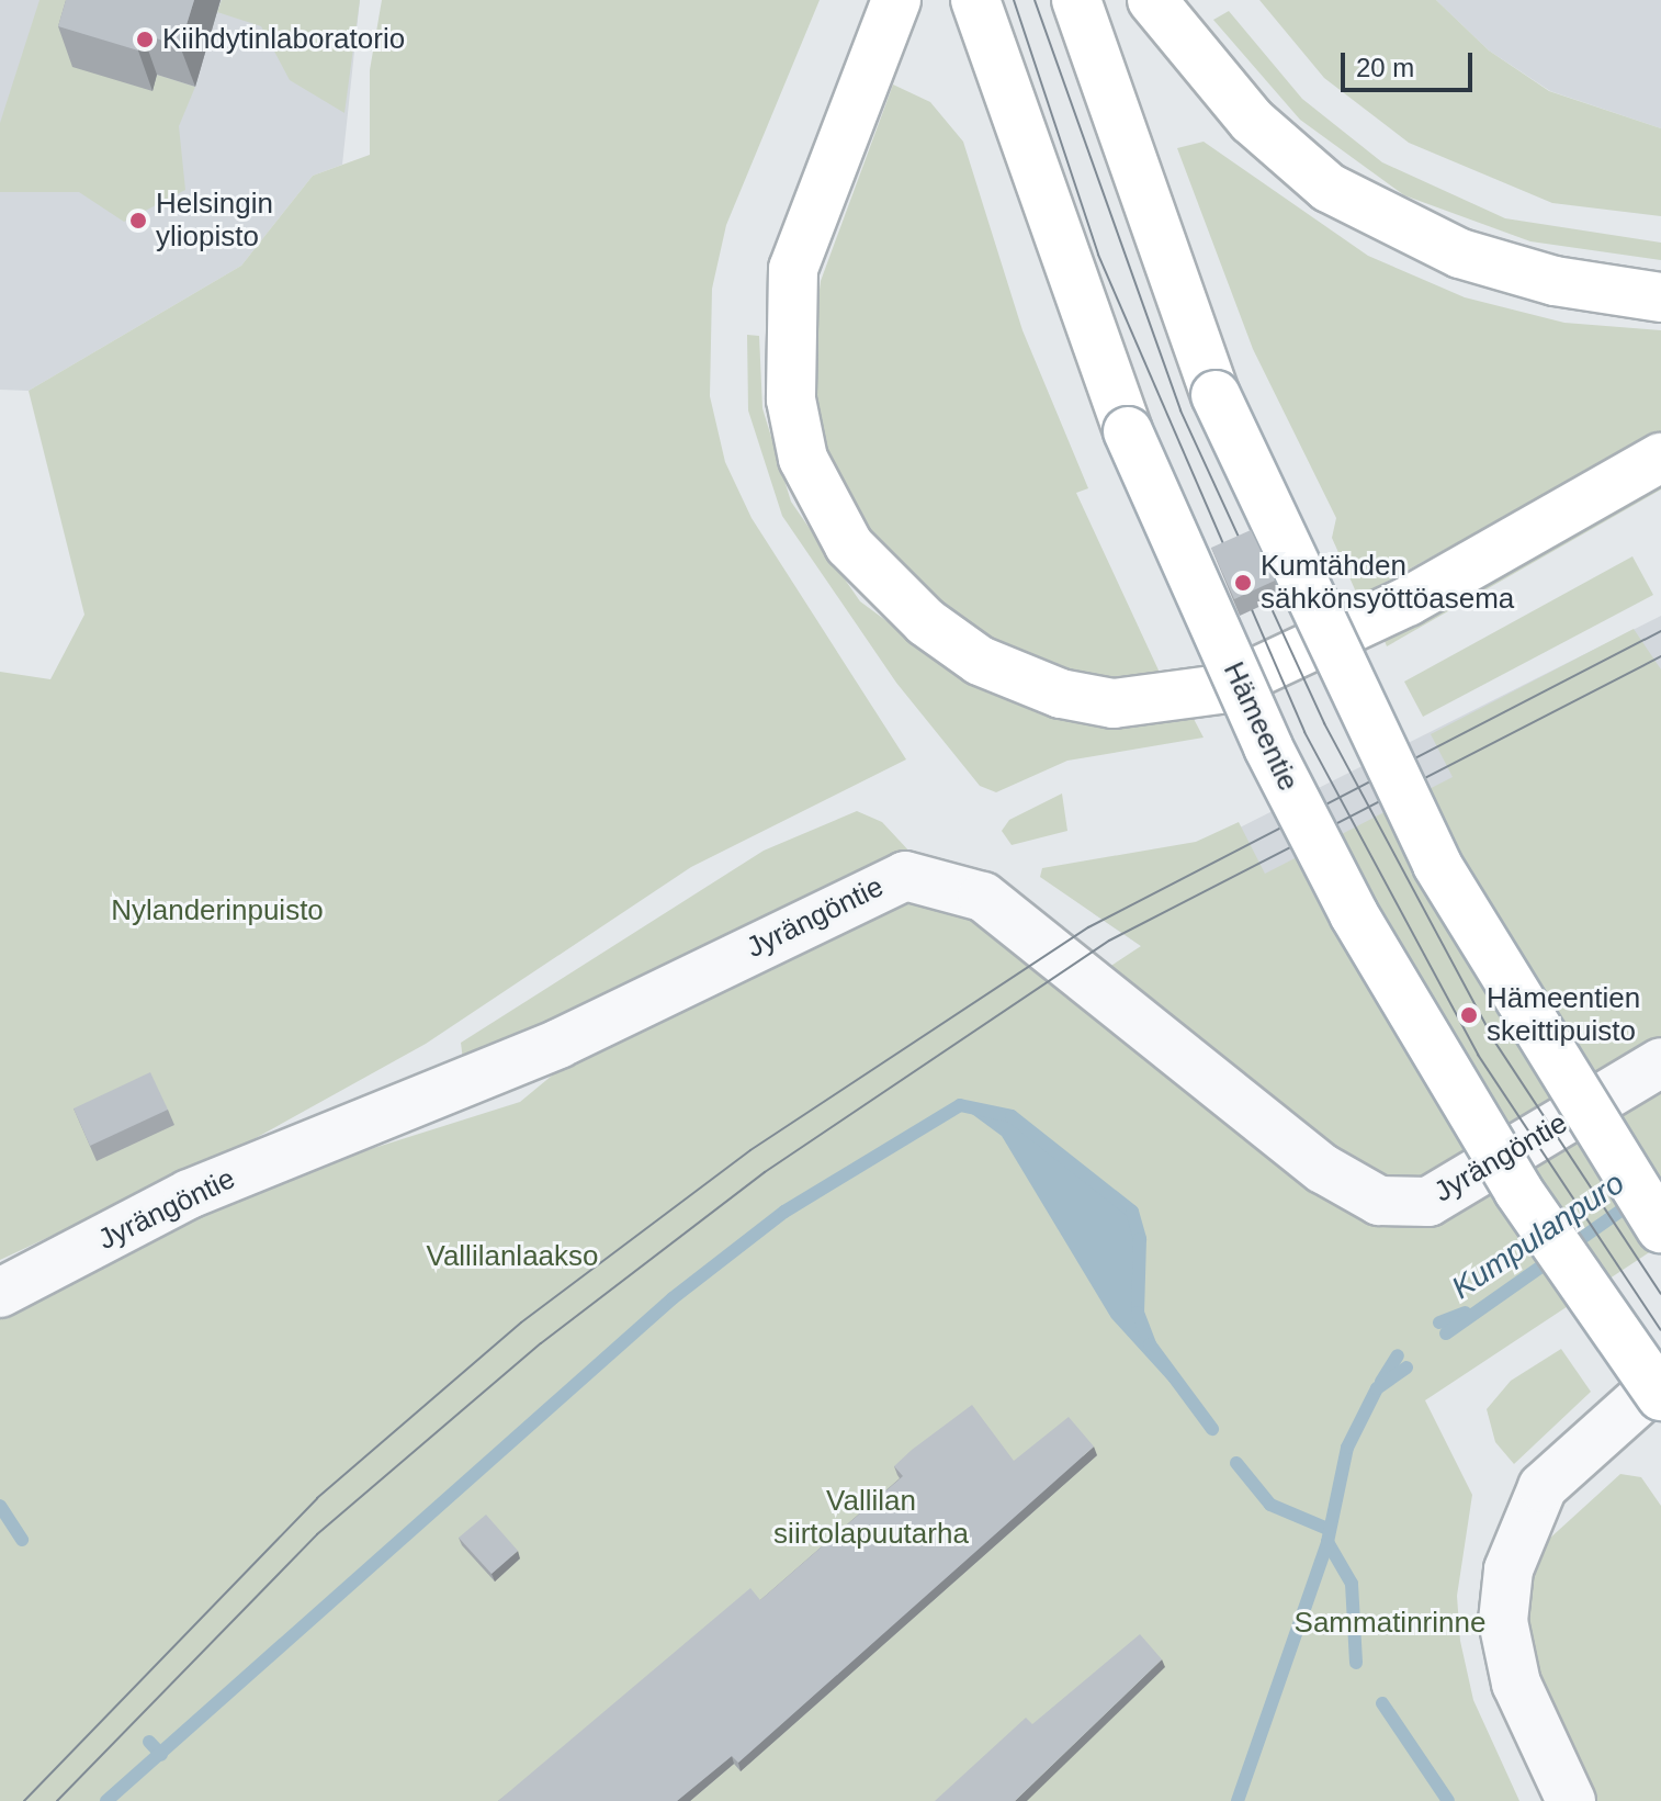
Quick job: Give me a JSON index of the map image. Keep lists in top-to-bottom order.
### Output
{
  "streets": {
    "main road": ["Hämeentie"],
    "street": ["Jyrängöntie"]
  },
  "water": ["Kumpulanpuro"],
  "parks": [
    "Nylanderinpuisto",
    "Vallilanlaakso",
    "Vallilan siirtolapuutarha",
    "Sammatinrinne"
  ],
  "places": [
    "Kiihdytinlaboratorio",
    "Helsingin yliopisto",
    "Kumtähden sähkönsyöttöasema",
    "Hämeentien skeittipuisto"
  ],
  "scale_bar": "20 m"
}
